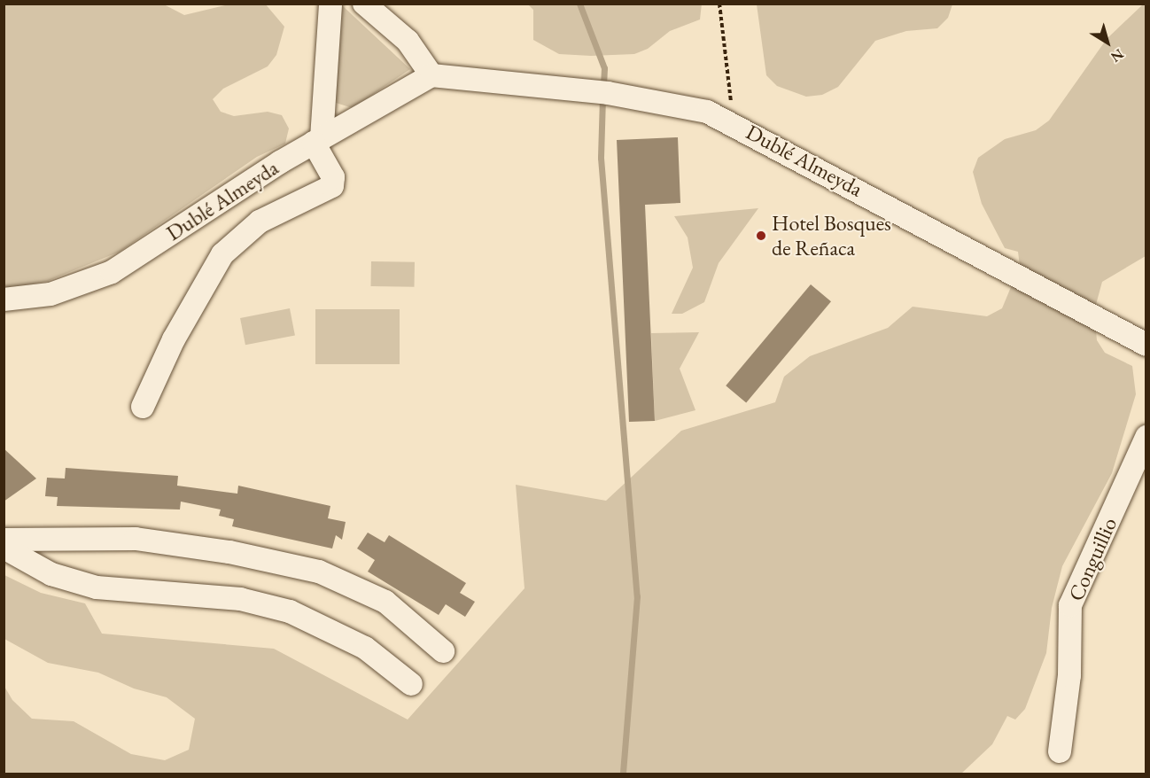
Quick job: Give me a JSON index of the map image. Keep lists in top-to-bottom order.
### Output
{
  "streets": {
    "street": ["Dublé Almeyda", "Conguillio"]
  },
  "places": ["Hotel Bosques de Reñaca"],
  "north": "bottom right"
}
